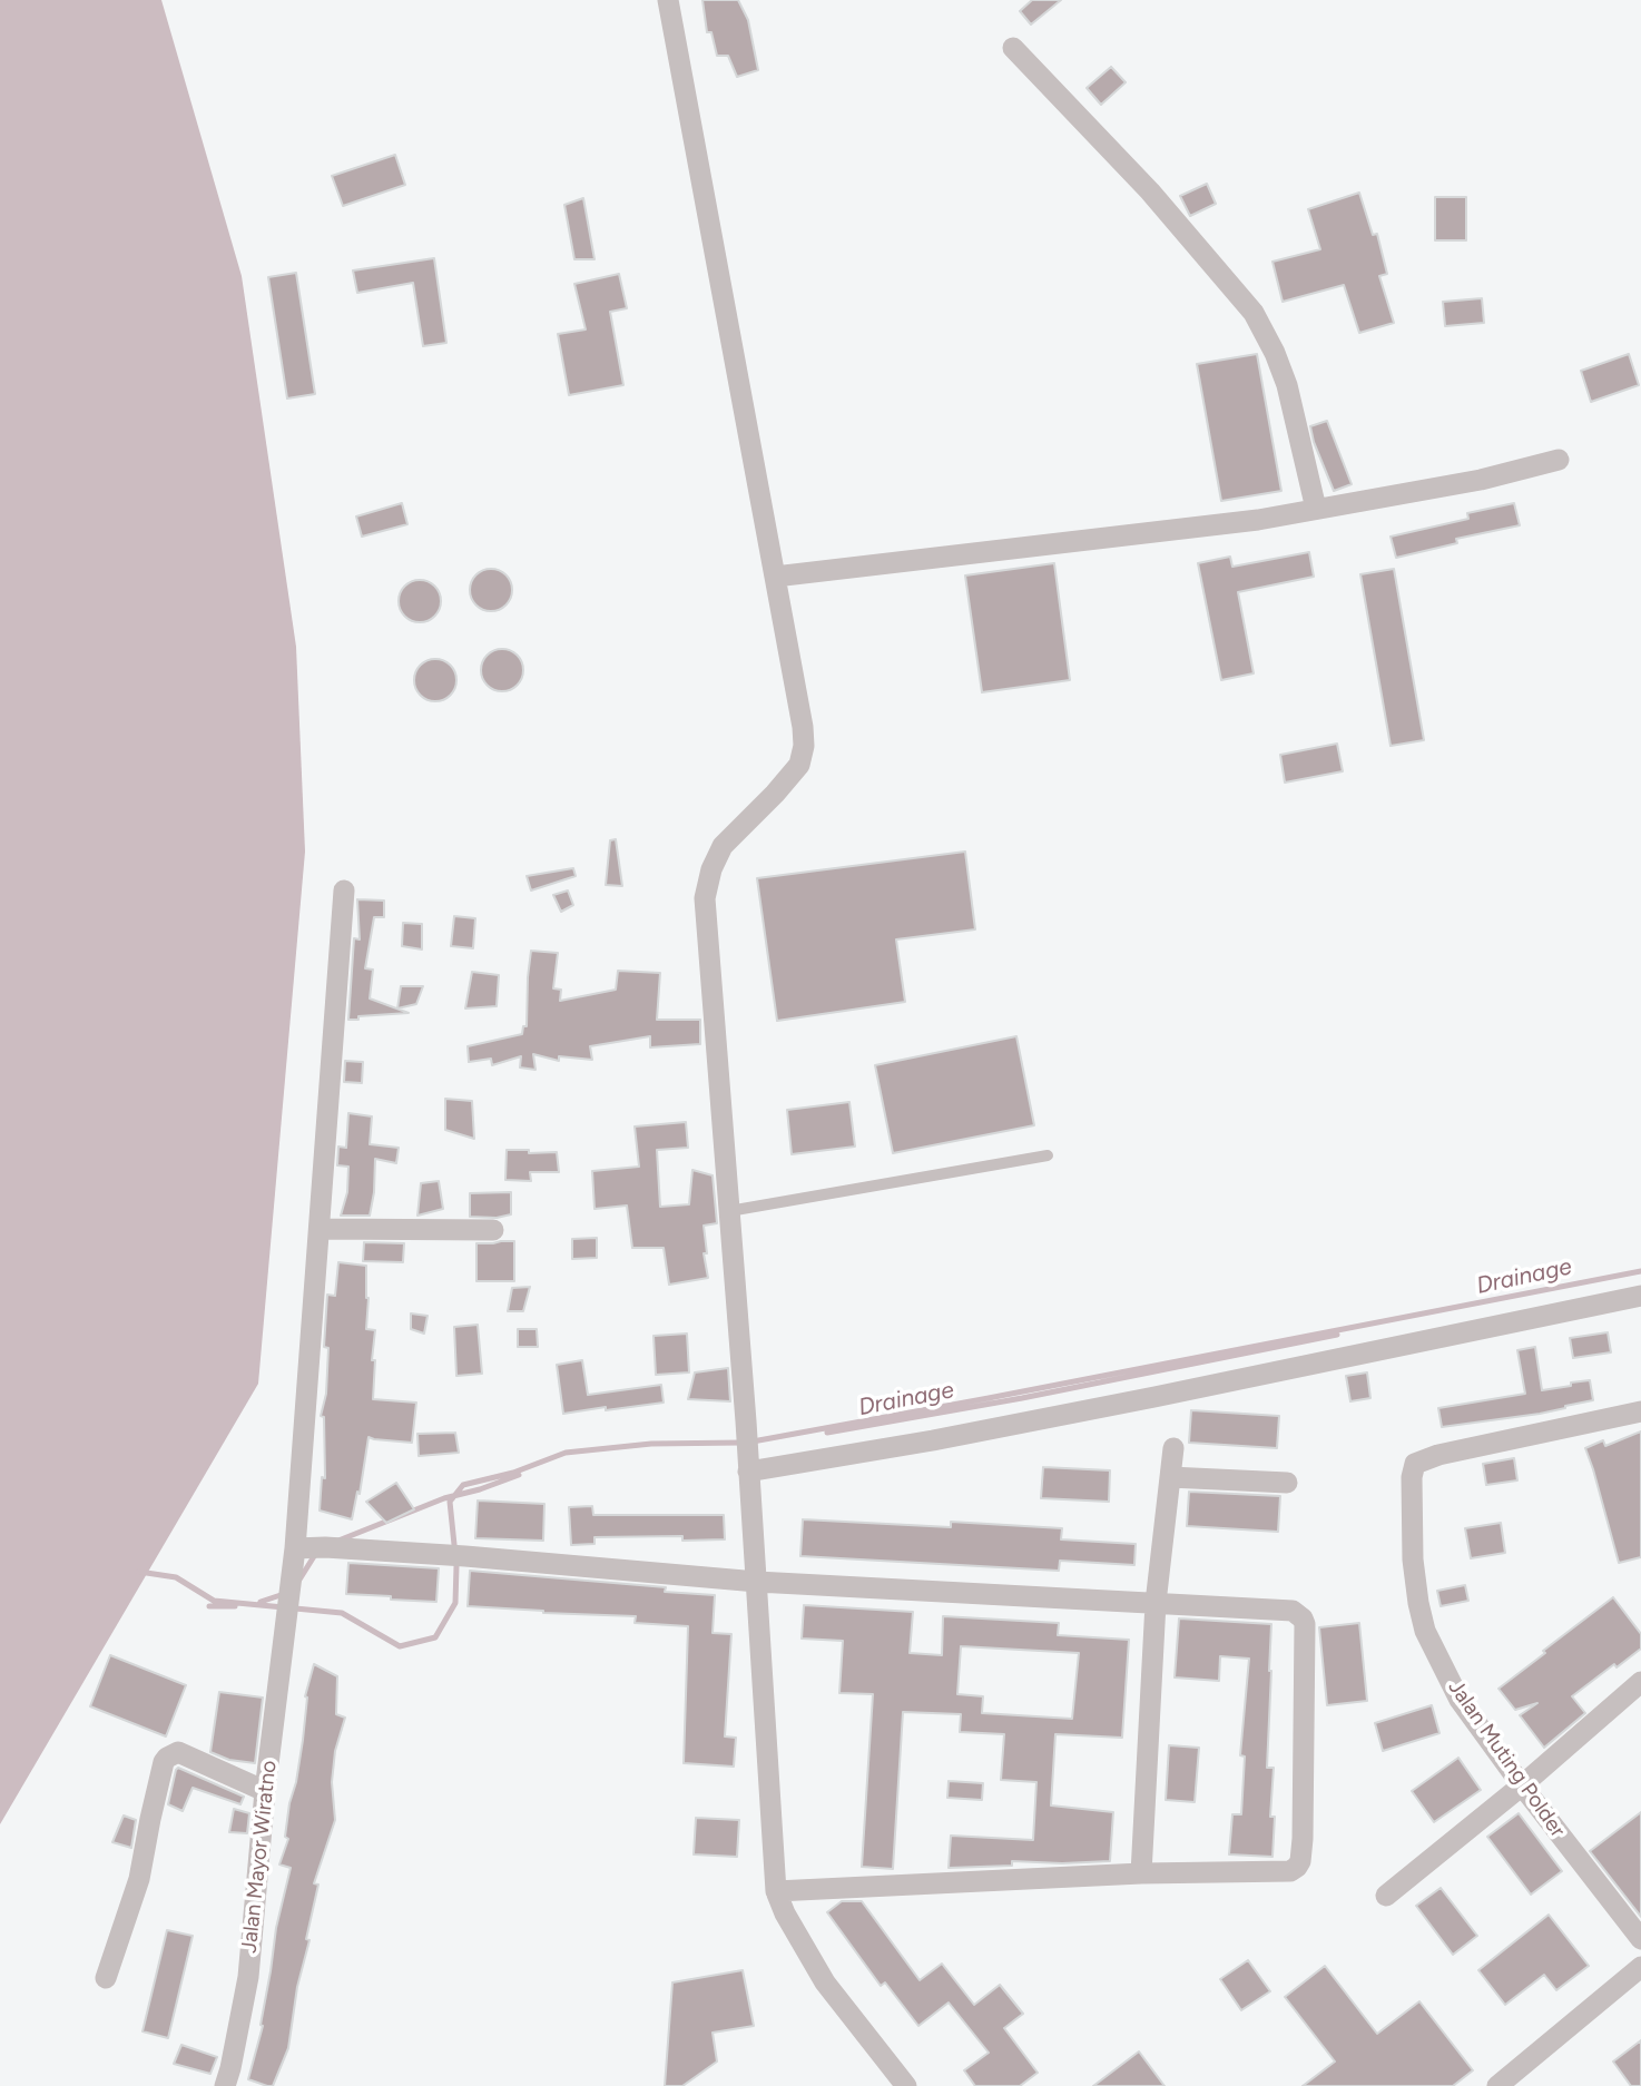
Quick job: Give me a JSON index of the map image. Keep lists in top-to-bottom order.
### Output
{
  "streets": {
    "street": ["Jalan Muting Polder", "Jalan Mayor Wiratno"]
  },
  "water": ["Drainage"]
}
